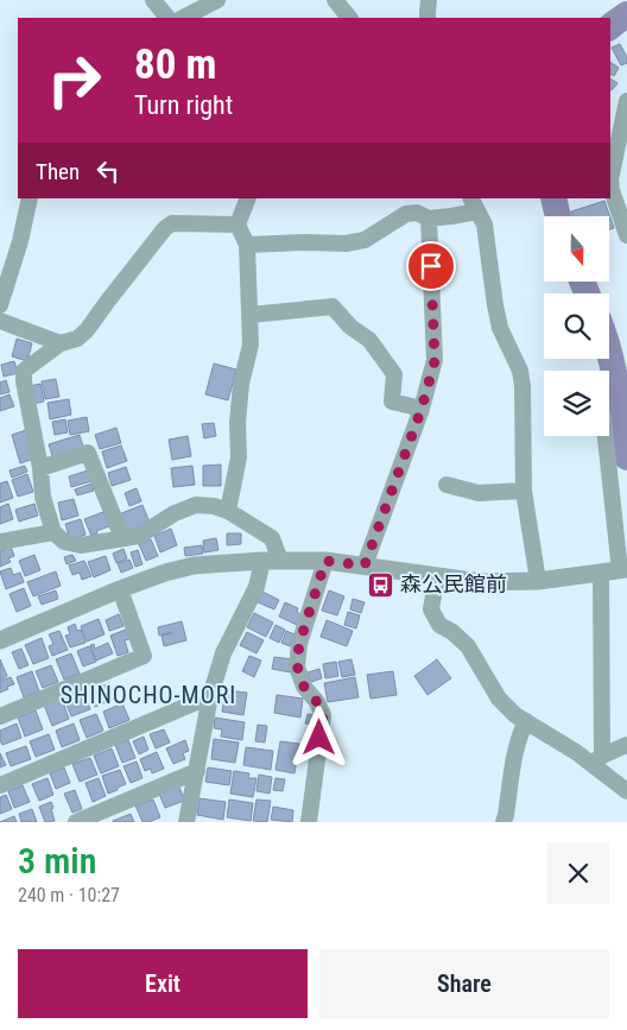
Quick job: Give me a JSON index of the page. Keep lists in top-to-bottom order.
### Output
{
  "districts": ["SHINOCHO-MORI"],
  "places": {
    "bus stop": ["森公民館前"]
  },
  "north": "bottom",
  "page": {
    "turn": ["80 m", "Turn right"],
    "then": "Then",
    "heading": ["3 min", "240 m · 10:27"],
    "buttons": ["Exit", "Share"]
  }
}
